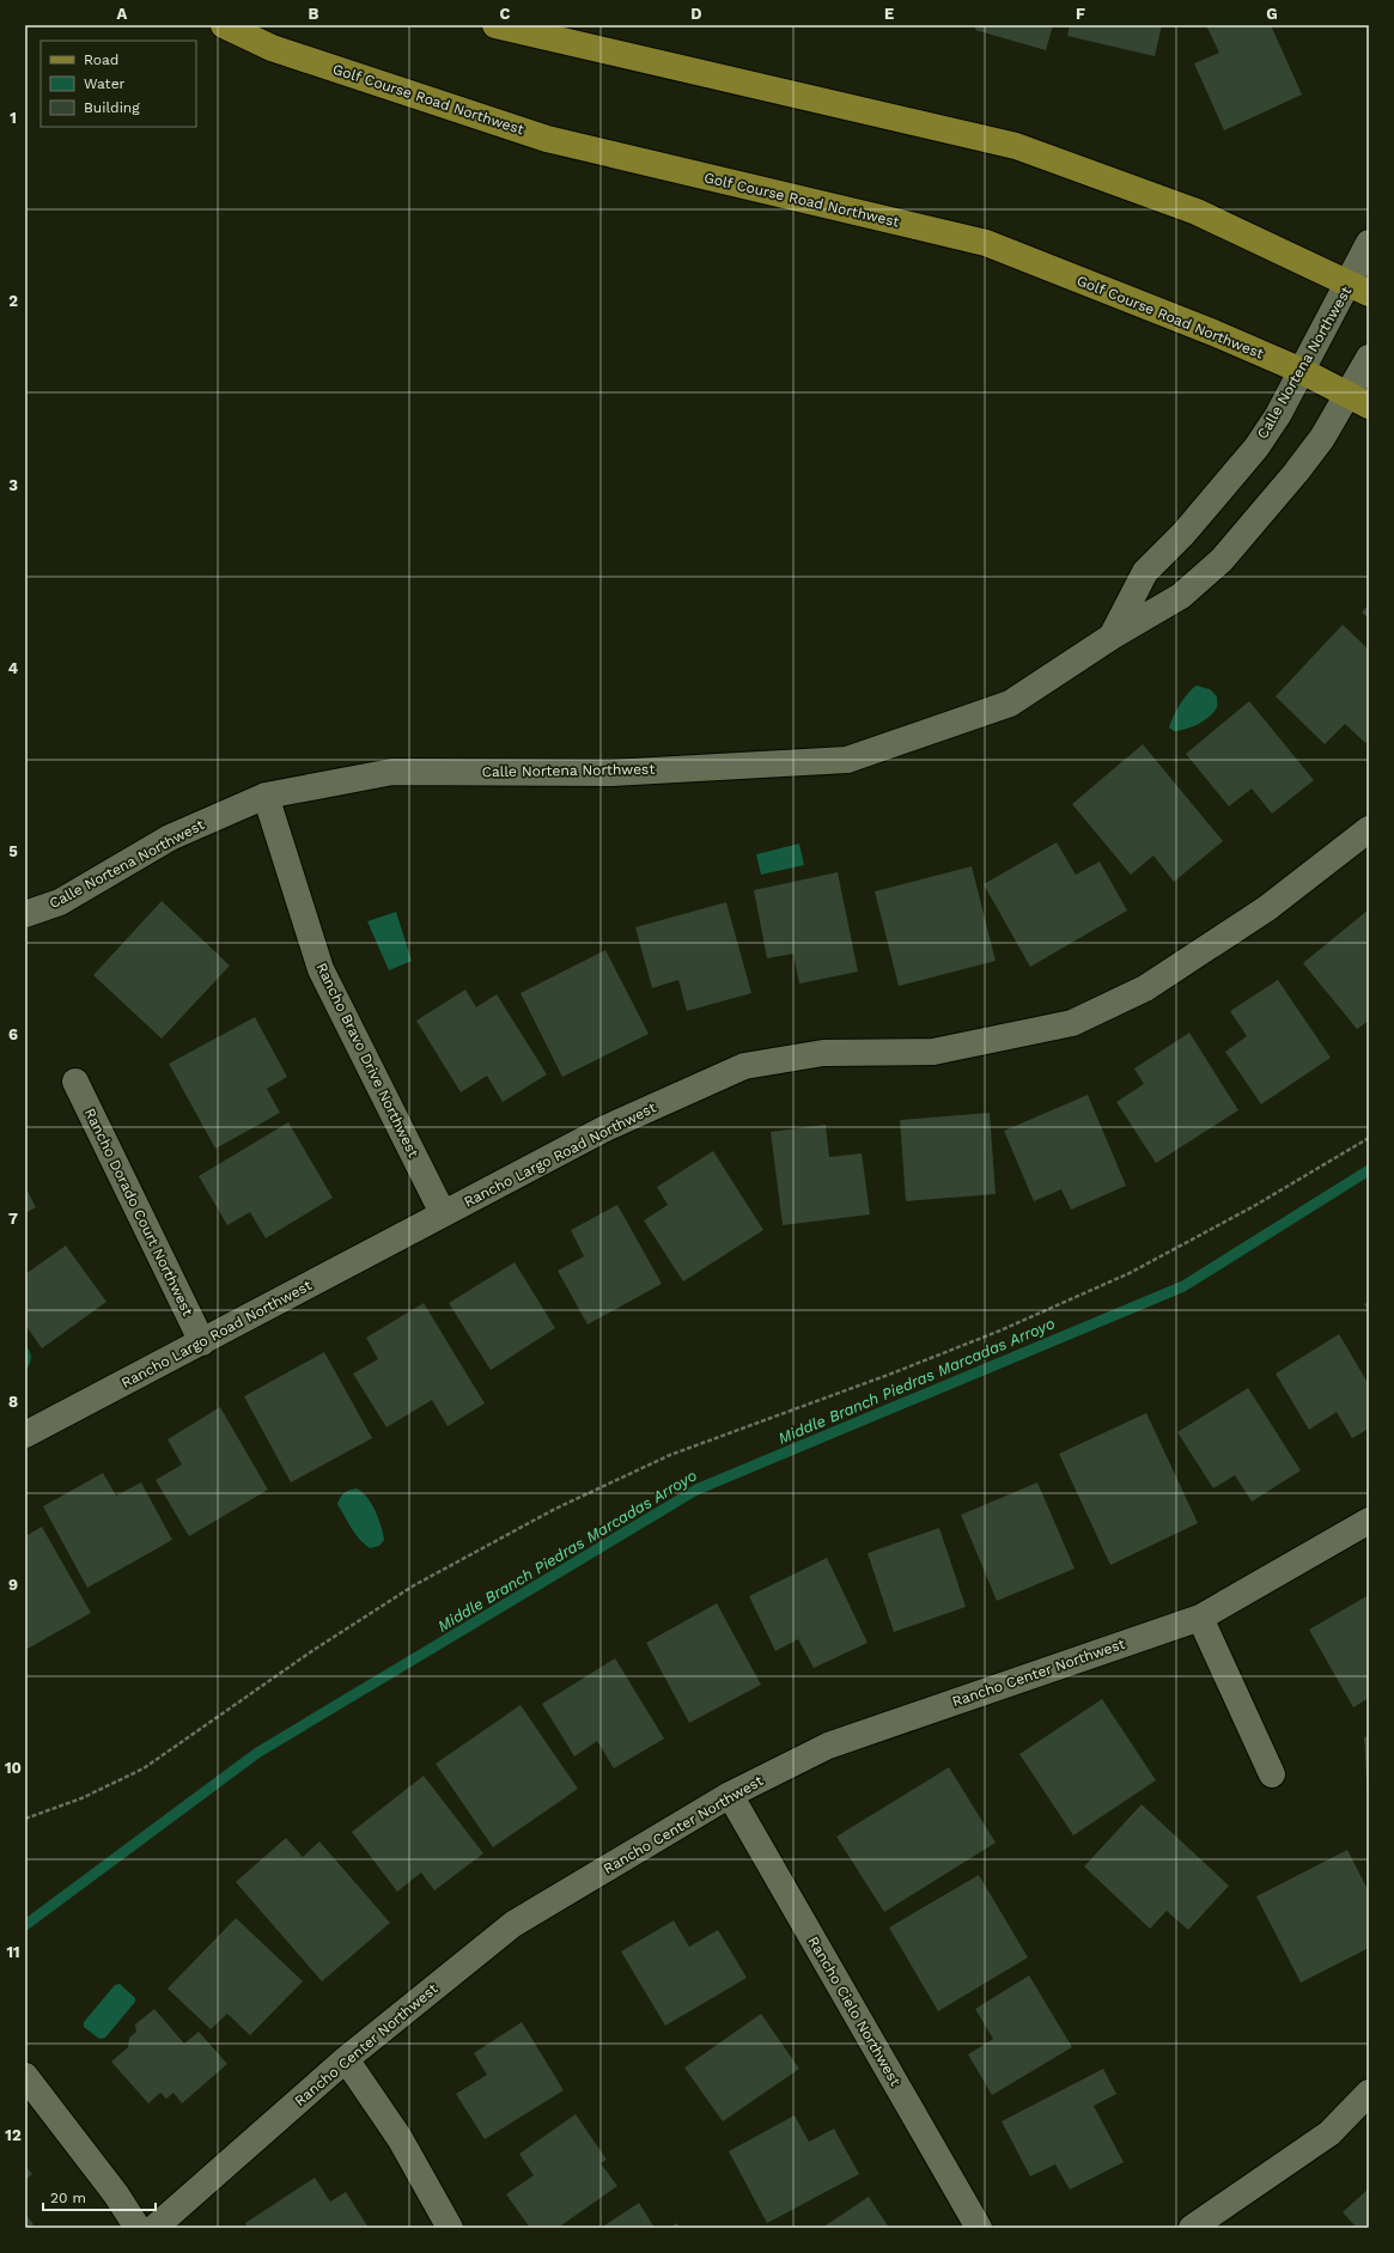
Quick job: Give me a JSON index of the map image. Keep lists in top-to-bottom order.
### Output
{
  "streets": {
    "main road": ["Golf Course Road Northwest"],
    "street": [
      "Calle Nortena Northwest",
      "Rancho Bravo Drive Northwest",
      "Rancho Largo Road Northwest",
      "Rancho Dorado Court Northwest",
      "Rancho Center Northwest",
      "Rancho Cielo Northwest"
    ]
  },
  "crossings": [
    ["Golf Course Road Northwest", "Calle Nortena Northwest"],
    ["Calle Nortena Northwest", "Rancho Bravo Drive Northwest"],
    ["Rancho Bravo Drive Northwest", "Rancho Largo Road Northwest"],
    ["Rancho Largo Road Northwest", "Rancho Dorado Court Northwest"],
    ["Rancho Center Northwest", "Rancho Cielo Northwest"]
  ],
  "water": ["Middle Branch Piedras Marcadas Arroyo"],
  "legend": ["Road", "Water", "Building"],
  "scale_bar": "20 m",
  "grid": {
    "columns": [
      "A",
      "B",
      "C",
      "D",
      "E",
      "F",
      "G"
    ],
    "rows": [
      "1",
      "2",
      "3",
      "4",
      "5",
      "6",
      "7",
      "8",
      "9",
      "10",
      "11",
      "12"
    ]
  }
}
